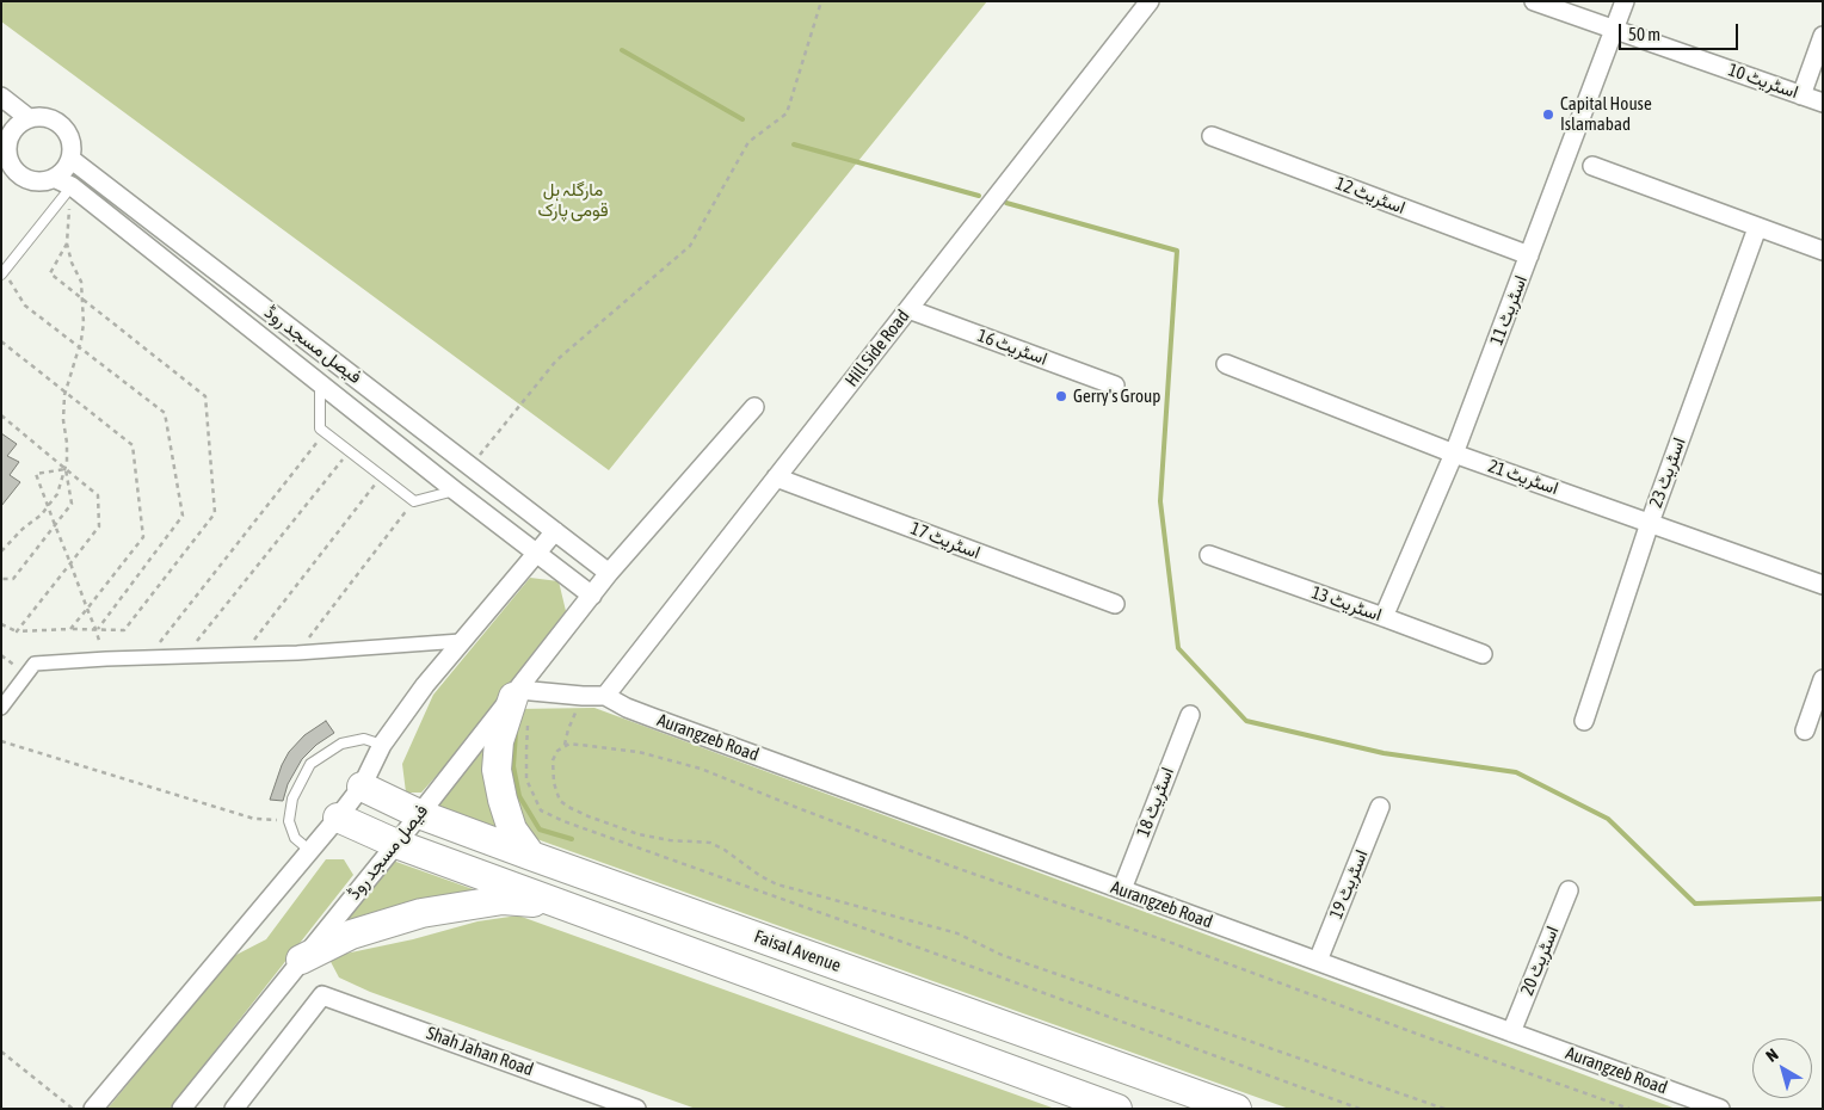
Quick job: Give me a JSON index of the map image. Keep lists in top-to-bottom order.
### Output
{
  "streets": {
    "main road": ["Faisal Avenue"],
    "street": [
      "اسٹریٹ 10",
      "اسٹریٹ 12",
      "اسٹریٹ 11",
      "فیصل مسجد روڈ",
      "اسٹریٹ 16",
      "Hill Side Road",
      "اسٹریٹ 23",
      "اسٹریٹ 21",
      "اسٹریٹ 17",
      "اسٹریٹ 13",
      "Aurangzeb Road",
      "اسٹریٹ 18",
      "اسٹریٹ 19",
      "اسٹریٹ 20",
      "Shah Jahan Road"
    ]
  },
  "crossings": [
    ["اسٹریٹ 10", "اسٹریٹ 11"],
    ["اسٹریٹ 12", "اسٹریٹ 11"],
    ["اسٹریٹ 11", "اسٹریٹ 21"],
    ["اسٹریٹ 11", "اسٹریٹ 13"],
    ["فیصل مسجد روڈ", "Faisal Avenue"],
    ["اسٹریٹ 16", "Hill Side Road"],
    ["Hill Side Road", "اسٹریٹ 17"],
    ["Hill Side Road", "Aurangzeb Road"],
    ["اسٹریٹ 23", "اسٹریٹ 21"],
    ["Aurangzeb Road", "اسٹریٹ 18"],
    ["Aurangzeb Road", "اسٹریٹ 19"],
    ["Aurangzeb Road", "اسٹریٹ 20"]
  ],
  "parks": ["مارگلہ ہل قومی پارک"],
  "places": ["Capital House Islamabad", "Gerry's Group"],
  "scale_bar": "50 m",
  "north": "top left"
}
